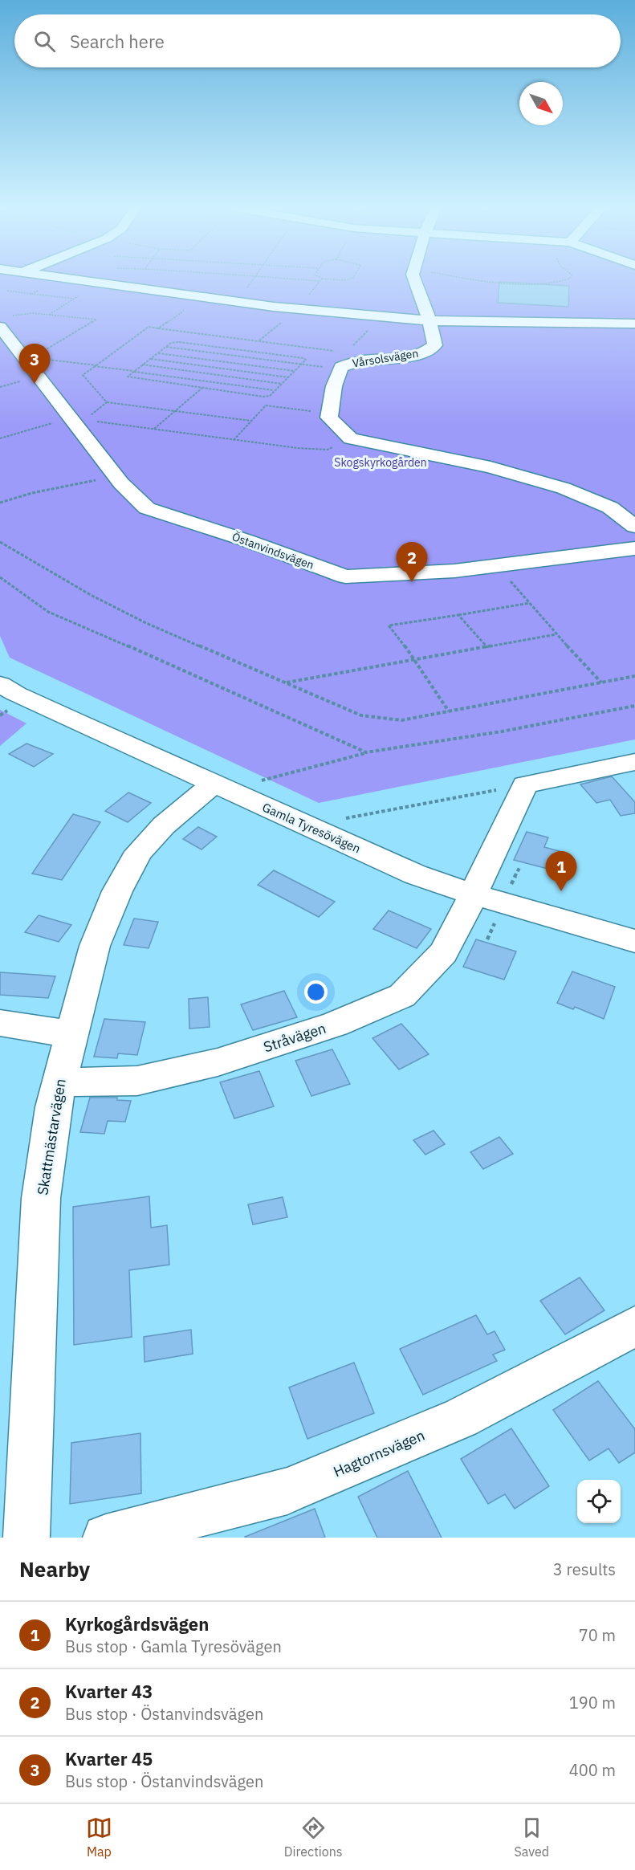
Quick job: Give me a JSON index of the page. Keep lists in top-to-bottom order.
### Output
{
  "streets": {
    "street": [
      "Vårsolsvägen",
      "Östanvindsvägen",
      "Gamla Tyresövägen",
      "Stråvägen",
      "Skattmästarvägen",
      "Hagtornsvägen"
    ]
  },
  "crossings": [
    ["Gamla Tyresövägen", "Stråvägen"],
    ["Gamla Tyresövägen", "Skattmästarvägen"],
    ["Stråvägen", "Skattmästarvägen"]
  ],
  "parks": ["Skogskyrkogården"],
  "north": "bottom right",
  "page": {
    "search": "Search here",
    "pins": ["3", "2", "1"],
    "heading": ["Nearby", "3 results"],
    "list": [
      {
        "mark": "1",
        "name": "Kyrkogårdsvägen",
        "note": "Bus stop · Gamla Tyresövägen",
        "value": "70 m"
      },
      {
        "mark": "2",
        "name": "Kvarter 43",
        "note": "Bus stop · Östanvindsvägen",
        "value": "190 m"
      },
      {
        "mark": "3",
        "name": "Kvarter 45",
        "note": "Bus stop · Östanvindsvägen",
        "value": "400 m"
      }
    ],
    "nav": ["Map", "Directions", "Saved"]
  }
}
